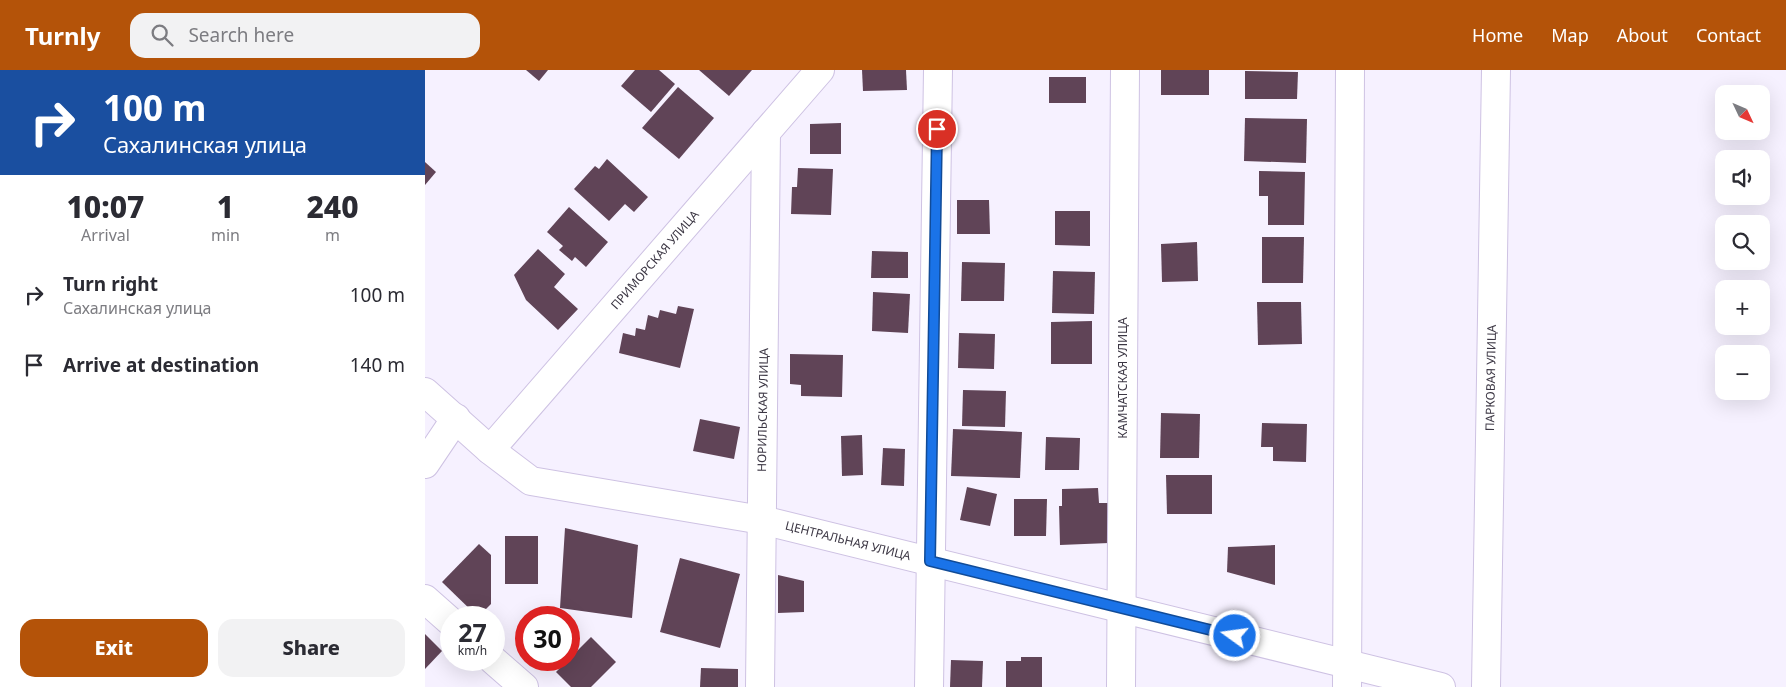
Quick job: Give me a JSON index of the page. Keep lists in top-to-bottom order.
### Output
{
  "streets": {
    "street": [
      "ПРИМОРСКАЯ УЛИЦА",
      "КАМЧАТСКАЯ УЛИЦА",
      "ПАРКОВАЯ УЛИЦА",
      "НОРИЛЬСКАЯ УЛИЦА",
      "ЦЕНТРАЛЬНАЯ УЛИЦА"
    ]
  },
  "crossings": [
    ["ПРИМОРСКАЯ УЛИЦА", "НОРИЛЬСКАЯ УЛИЦА"],
    ["ПРИМОРСКАЯ УЛИЦА", "ЦЕНТРАЛЬНАЯ УЛИЦА"],
    ["КАМЧАТСКАЯ УЛИЦА", "ЦЕНТРАЛЬНАЯ УЛИЦА"],
    ["НОРИЛЬСКАЯ УЛИЦА", "ЦЕНТРАЛЬНАЯ УЛИЦА"]
  ],
  "north": "bottom right",
  "page": {
    "header": "Turnly",
    "search": "Search here",
    "nav": [
      "Home",
      "Map",
      "About",
      "Contact"
    ],
    "turn": ["100 m", "Сахалинская улица"],
    "map_buttons": ["+", "−"],
    "eta": [
      "10:07",
      "Arrival",
      "1",
      "min",
      "240",
      "m"
    ],
    "list": [
      {
        "name": "Turn right",
        "note": "Сахалинская улица",
        "value": "100 m"
      },
      {
        "name": "Arrive at destination",
        "value": "140 m"
      }
    ],
    "speed": "27 km/h",
    "limit": "30",
    "buttons": ["Exit", "Share"]
  }
}
